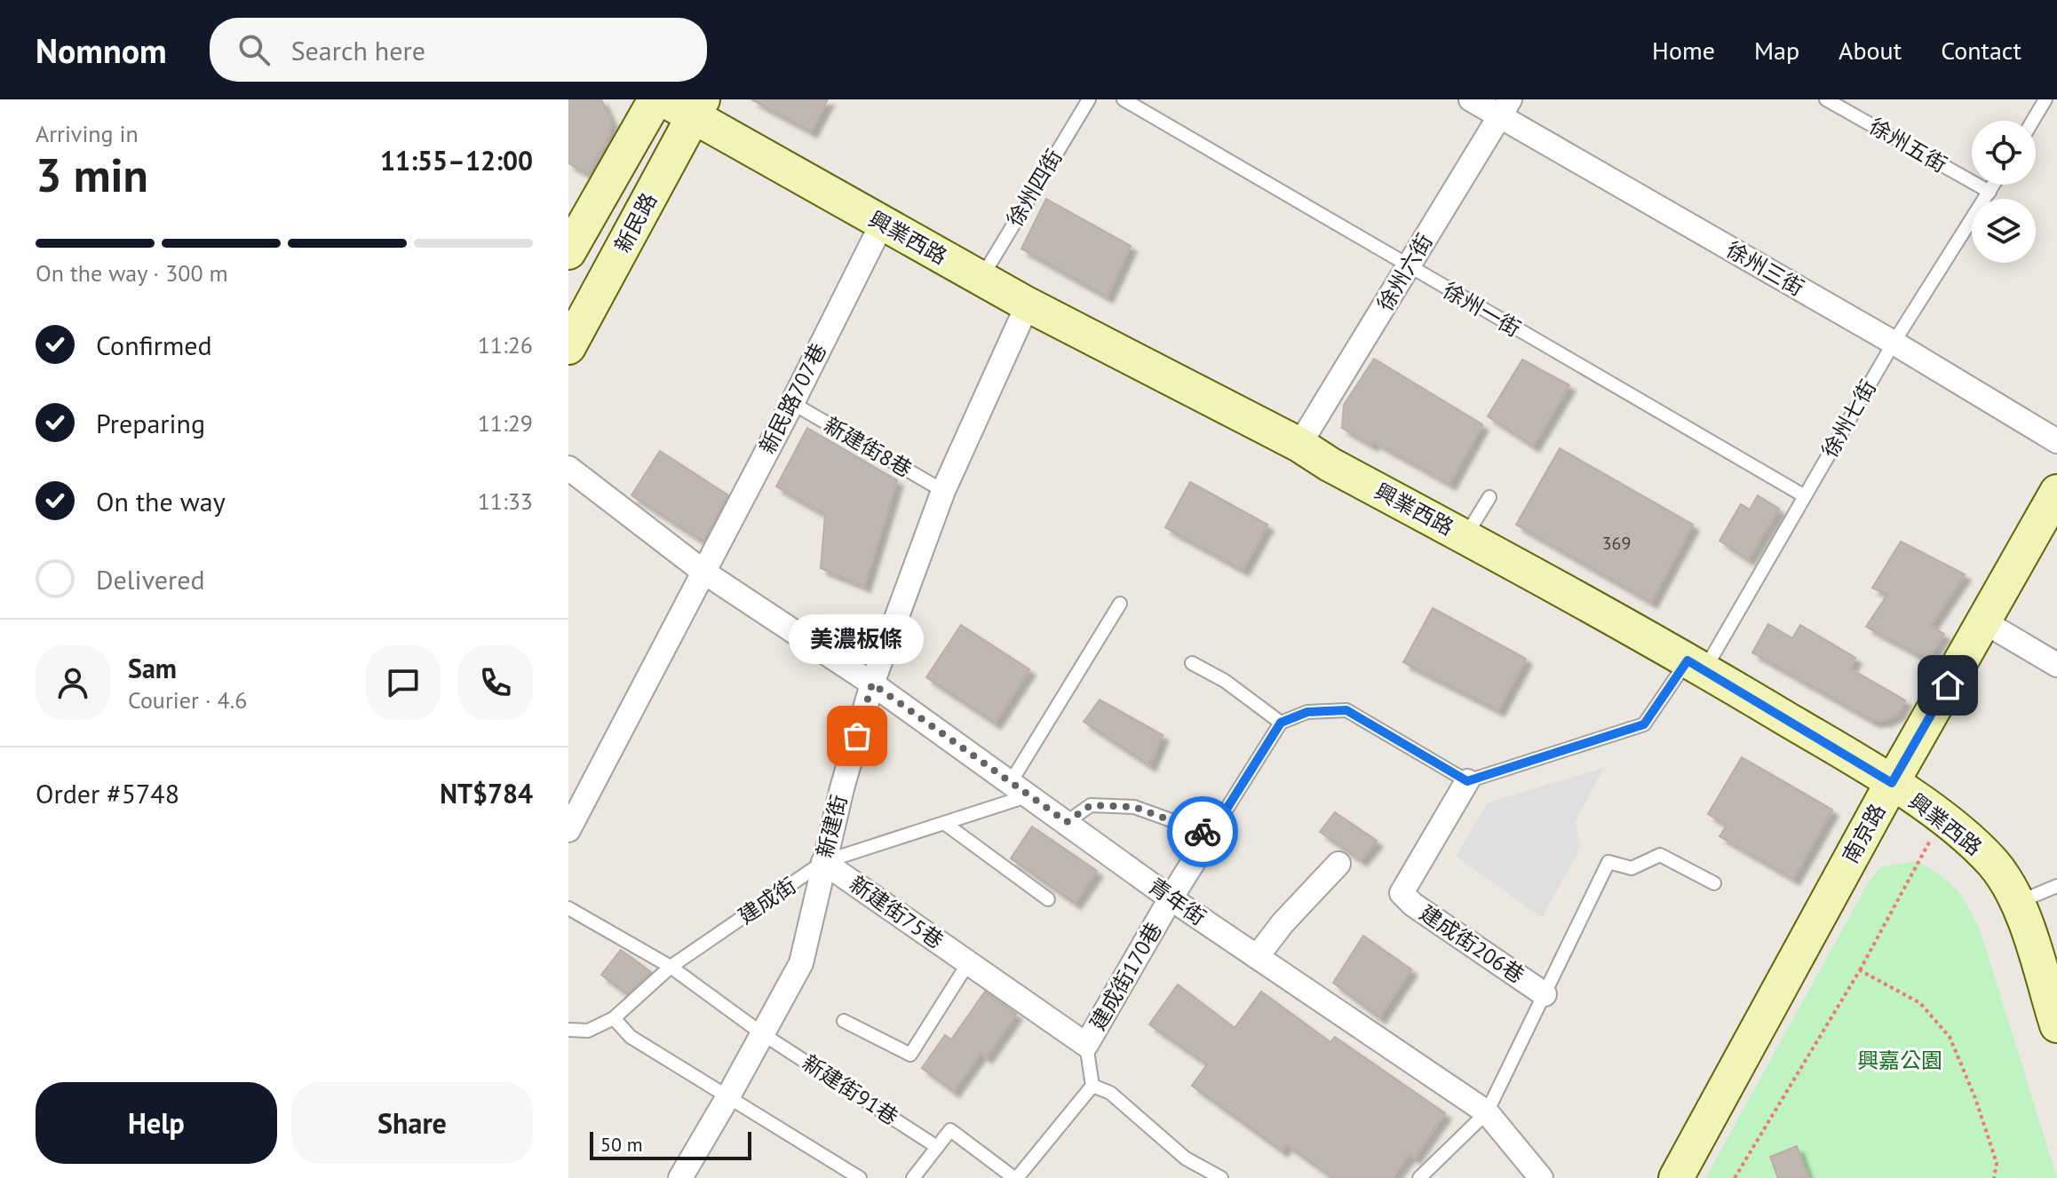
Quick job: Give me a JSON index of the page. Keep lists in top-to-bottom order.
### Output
{
  "streets": {
    "street": [
      "新民路",
      "興業西路",
      "徐州三街",
      "徐州六街",
      "新民路707巷",
      "新建街",
      "南京路",
      "青年街",
      "新建街75巷",
      "建成街206巷",
      "建成街170巷"
    ],
    "lane": [
      "徐州五街",
      "徐州四街",
      "徐州一街",
      "徐州七街",
      "新建街8巷",
      "建成街",
      "新建街91巷"
    ]
  },
  "crossings": [
    ["徐州五街", "徐州七街"],
    ["徐州四街", "興業西路"],
    ["新民路", "興業西路"],
    ["興業西路", "徐州六街"],
    ["興業西路", "新民路707巷"],
    ["興業西路", "徐州七街"],
    ["興業西路", "新建街"],
    ["興業西路", "南京路"],
    ["徐州三街", "徐州六街"],
    ["徐州三街", "徐州七街"],
    ["徐州六街", "徐州一街"],
    ["徐州一街", "徐州七街"],
    ["新民路707巷", "新建街8巷"],
    ["新建街8巷", "新建街"],
    ["新建街", "建成街"],
    ["新建街", "青年街"],
    ["新建街", "新建街75巷"],
    ["新建街", "新建街91巷"],
    ["建成街", "青年街"],
    ["建成街", "新建街75巷"],
    ["建成街", "新建街91巷"],
    ["青年街", "建成街170巷"],
    ["新建街75巷", "建成街170巷"]
  ],
  "parks": ["興嘉公園"],
  "places": ["美濃板條"],
  "house_numbers": ["369"],
  "scale_bar": "50 m",
  "page": {
    "header": "Nomnom",
    "search": "Search here",
    "nav": [
      "Home",
      "Map",
      "About",
      "Contact"
    ],
    "heading": ["3 min", "Arriving in", "11:55–12:00"],
    "panel": [
      "Sam",
      "Courier · 4.6",
      "Order #5748",
      "NT$784"
    ],
    "bar": "On the way · 300 m",
    "list": [
      ["Confirmed", "11:26"],
      ["Preparing", "11:29"],
      ["On the way", "11:33"],
      "Delivered"
    ],
    "bubble": "美濃板條",
    "buttons": ["Help", "Share"],
    "scale": "50 m"
  }
}
